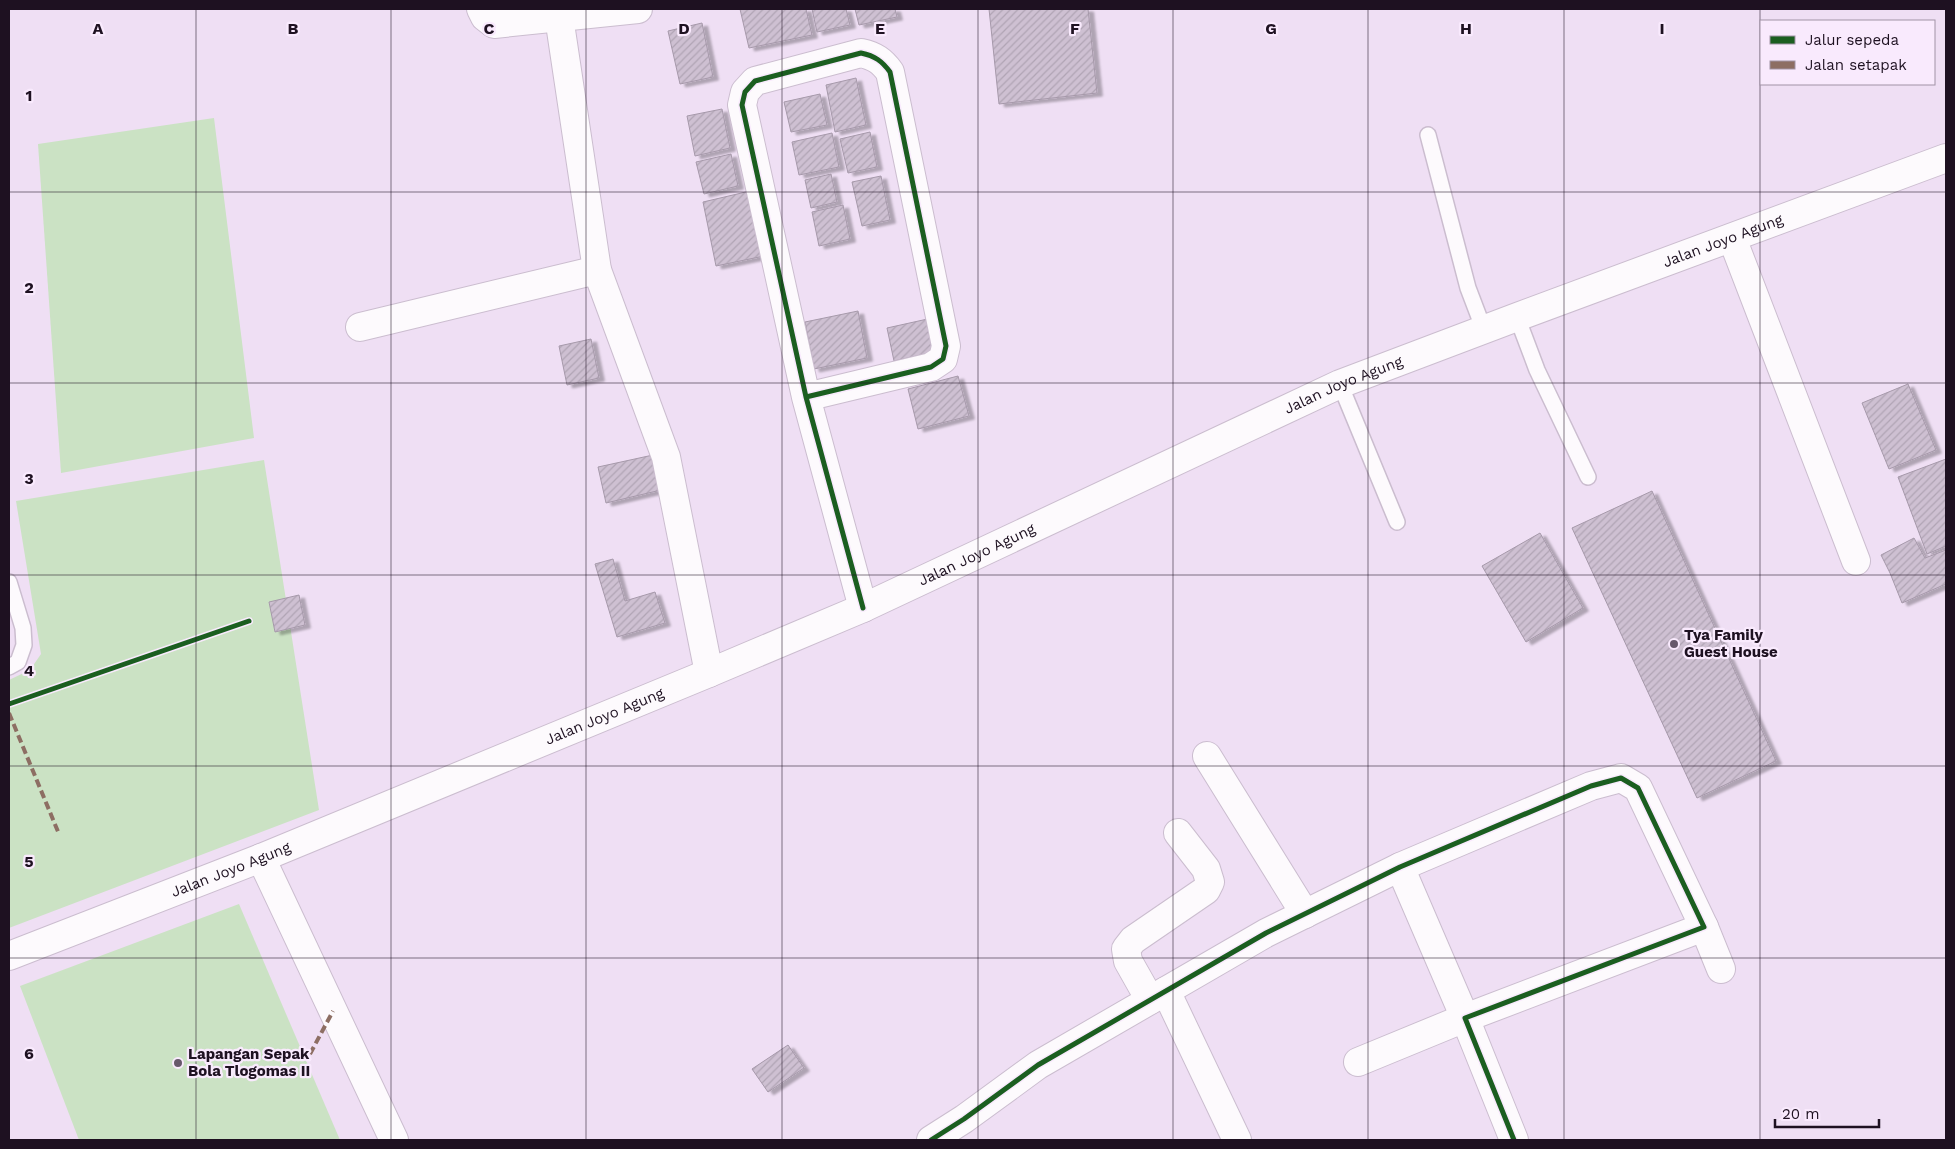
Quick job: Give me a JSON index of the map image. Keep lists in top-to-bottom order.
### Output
{
  "streets": {
    "street": ["Jalan Joyo Agung"]
  },
  "places": ["Tya Family Guest House", "Lapangan Sepak Bola Tlogomas II"],
  "legend": ["Jalur sepeda", "Jalan setapak"],
  "scale_bar": "20 m",
  "grid": {
    "columns": [
      "A",
      "B",
      "C",
      "D",
      "E",
      "F",
      "G",
      "H",
      "I"
    ],
    "rows": [
      "1",
      "2",
      "3",
      "4",
      "5",
      "6"
    ]
  }
}
